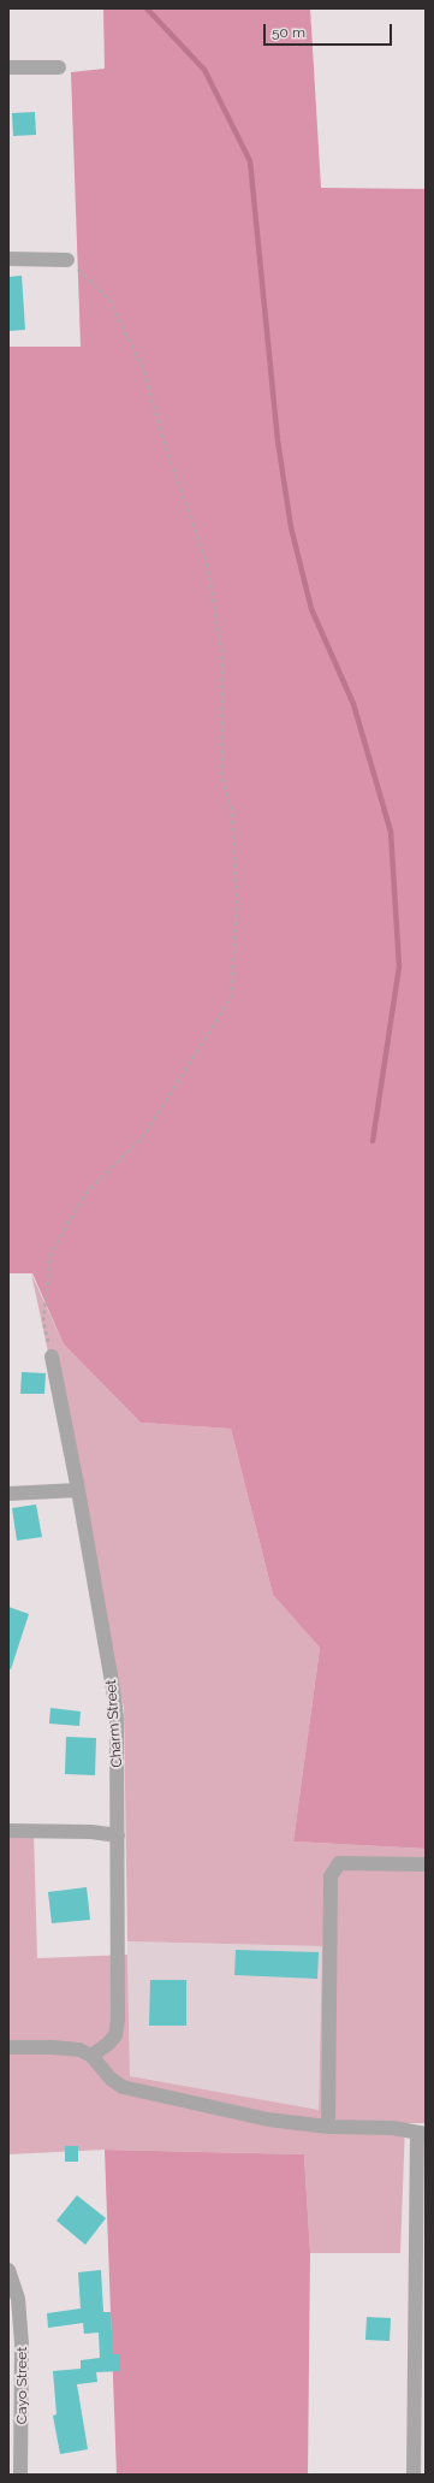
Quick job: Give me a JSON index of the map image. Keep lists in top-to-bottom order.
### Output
{
  "streets": {
    "street": ["Charm Street", "Cayo Street"]
  },
  "scale_bar": "50 m"
}
